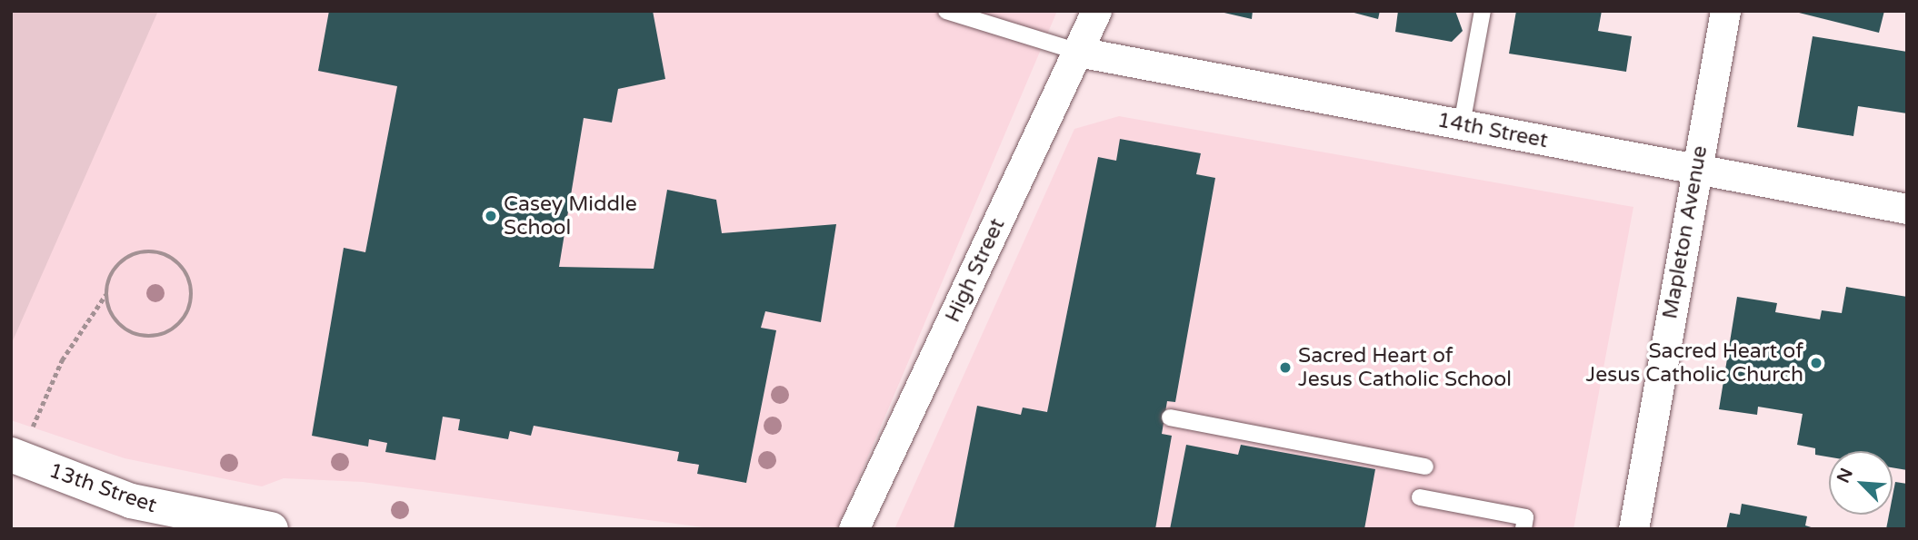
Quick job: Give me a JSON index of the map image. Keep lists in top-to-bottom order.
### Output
{
  "streets": {
    "street": [
      "14th Street",
      "Mapleton Avenue",
      "High Street",
      "13th Street"
    ]
  },
  "crossings": [
    ["14th Street", "Mapleton Avenue"],
    ["14th Street", "High Street"]
  ],
  "places": ["Casey Middle School", "Sacred Heart of Jesus Catholic Church", "Sacred Heart of Jesus Catholic School"],
  "north": "top left"
}
